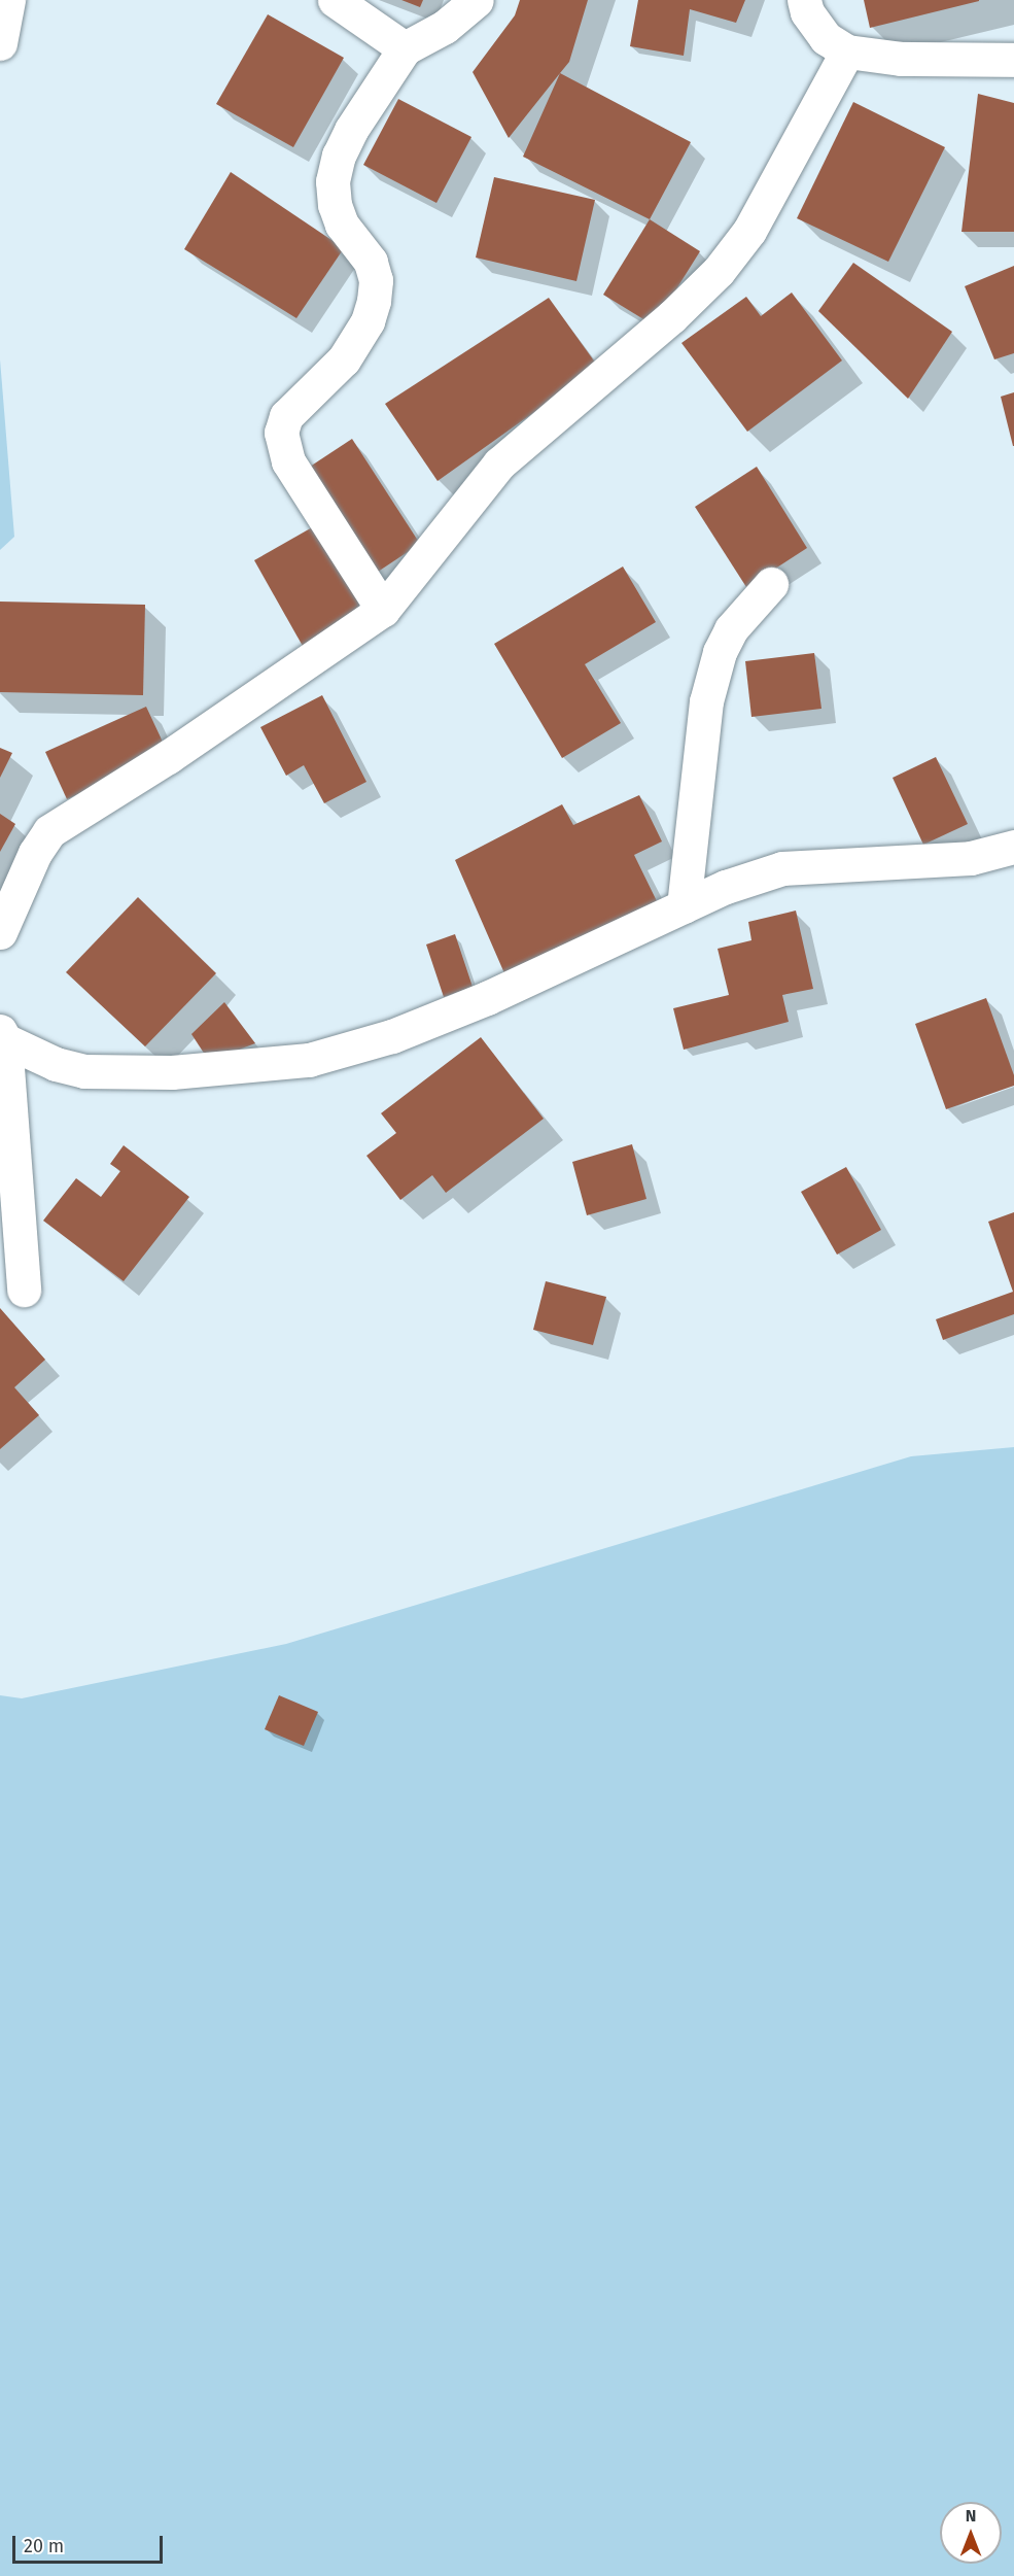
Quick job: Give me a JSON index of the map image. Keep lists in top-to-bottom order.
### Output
{
  "scale_bar": "20 m",
  "north": "top"
}
